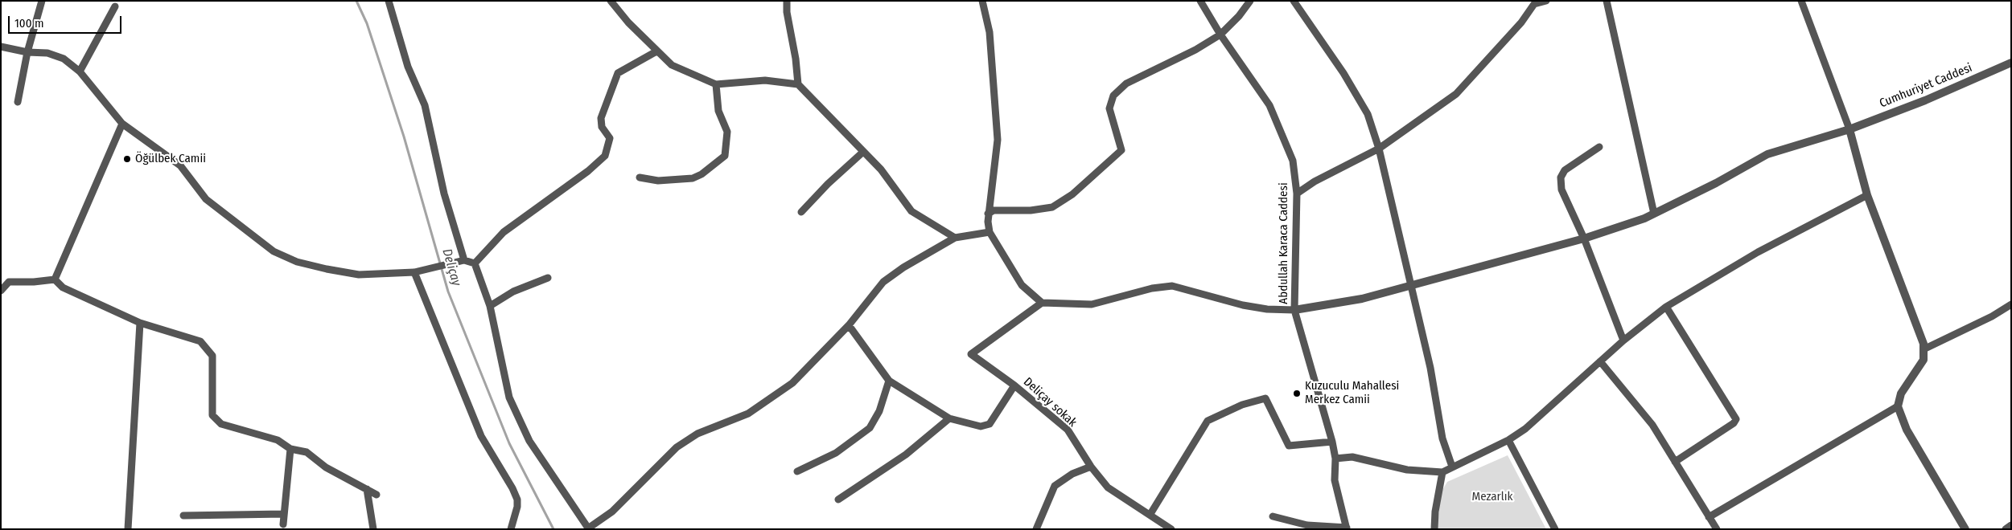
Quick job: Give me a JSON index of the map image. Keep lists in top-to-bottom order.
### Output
{
  "streets": {
    "street": ["Cumhuriyet Caddesi", "Abdullah Karaca Caddesi", "Deliçay sokak"]
  },
  "crossings": [
    ["Cumhuriyet Caddesi", "Abdullah Karaca Caddesi"]
  ],
  "water": ["Deliçay"],
  "parks": ["Mezarlık"],
  "places": ["Öğülbek Camii", "Kuzuculu Mahallesi Merkez Camii"],
  "scale_bar": "100 m"
}
